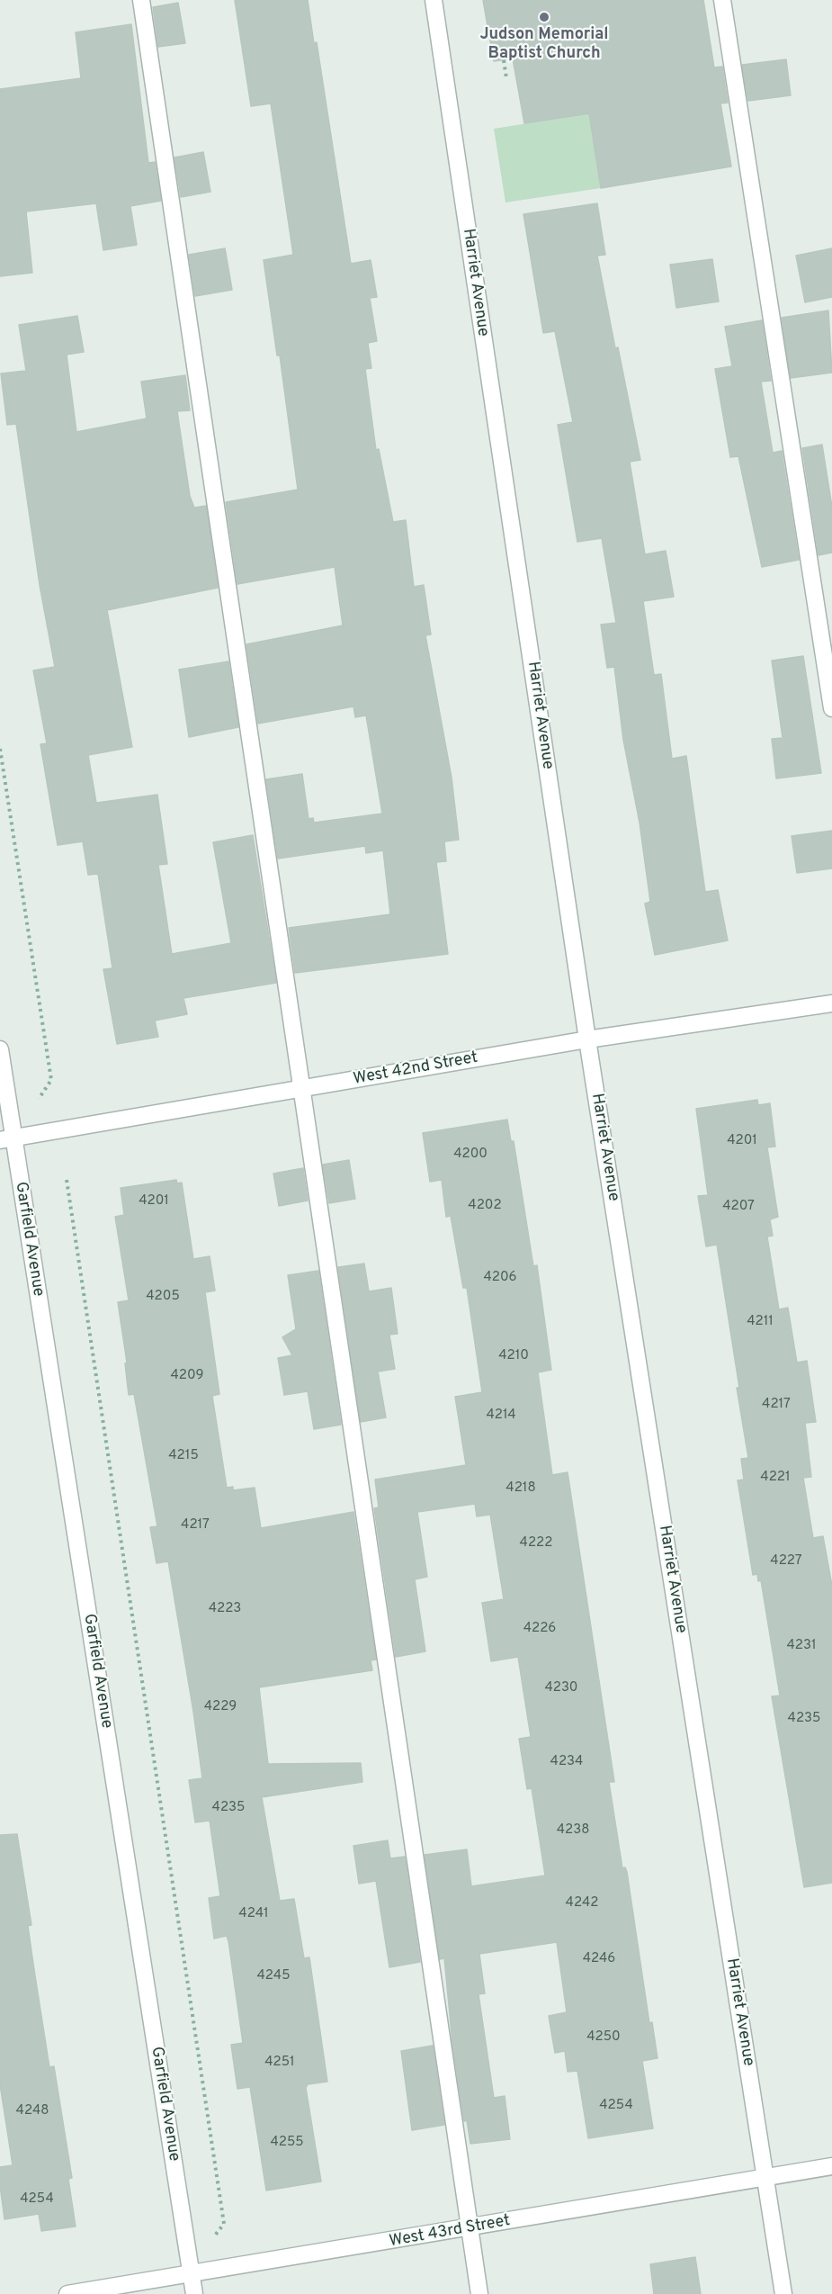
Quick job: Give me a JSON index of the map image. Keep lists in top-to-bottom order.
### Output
{
  "streets": {
    "street": [
      "Harriet Avenue",
      "West 42nd Street",
      "Garfield Avenue",
      "West 43rd Street"
    ]
  },
  "crossings": [
    ["Harriet Avenue", "West 42nd Street"],
    ["Harriet Avenue", "West 43rd Street"],
    ["West 42nd Street", "Garfield Avenue"],
    ["Garfield Avenue", "West 43rd Street"]
  ],
  "places": ["Judson Memorial Baptist Church"],
  "house_numbers": [
    "4201",
    "4200",
    "4201",
    "4202",
    "4207",
    "4206",
    "4205",
    "4211",
    "4210",
    "4209",
    "4217",
    "4214",
    "4215",
    "4221",
    "4218",
    "4217",
    "4222",
    "4227",
    "4223",
    "4226",
    "4231",
    "4230",
    "4229",
    "4235",
    "4234",
    "4235",
    "4238",
    "4242",
    "4241",
    "4246",
    "4245",
    "4250",
    "4251",
    "4254",
    "4248",
    "4255",
    "4254"
  ]
}
